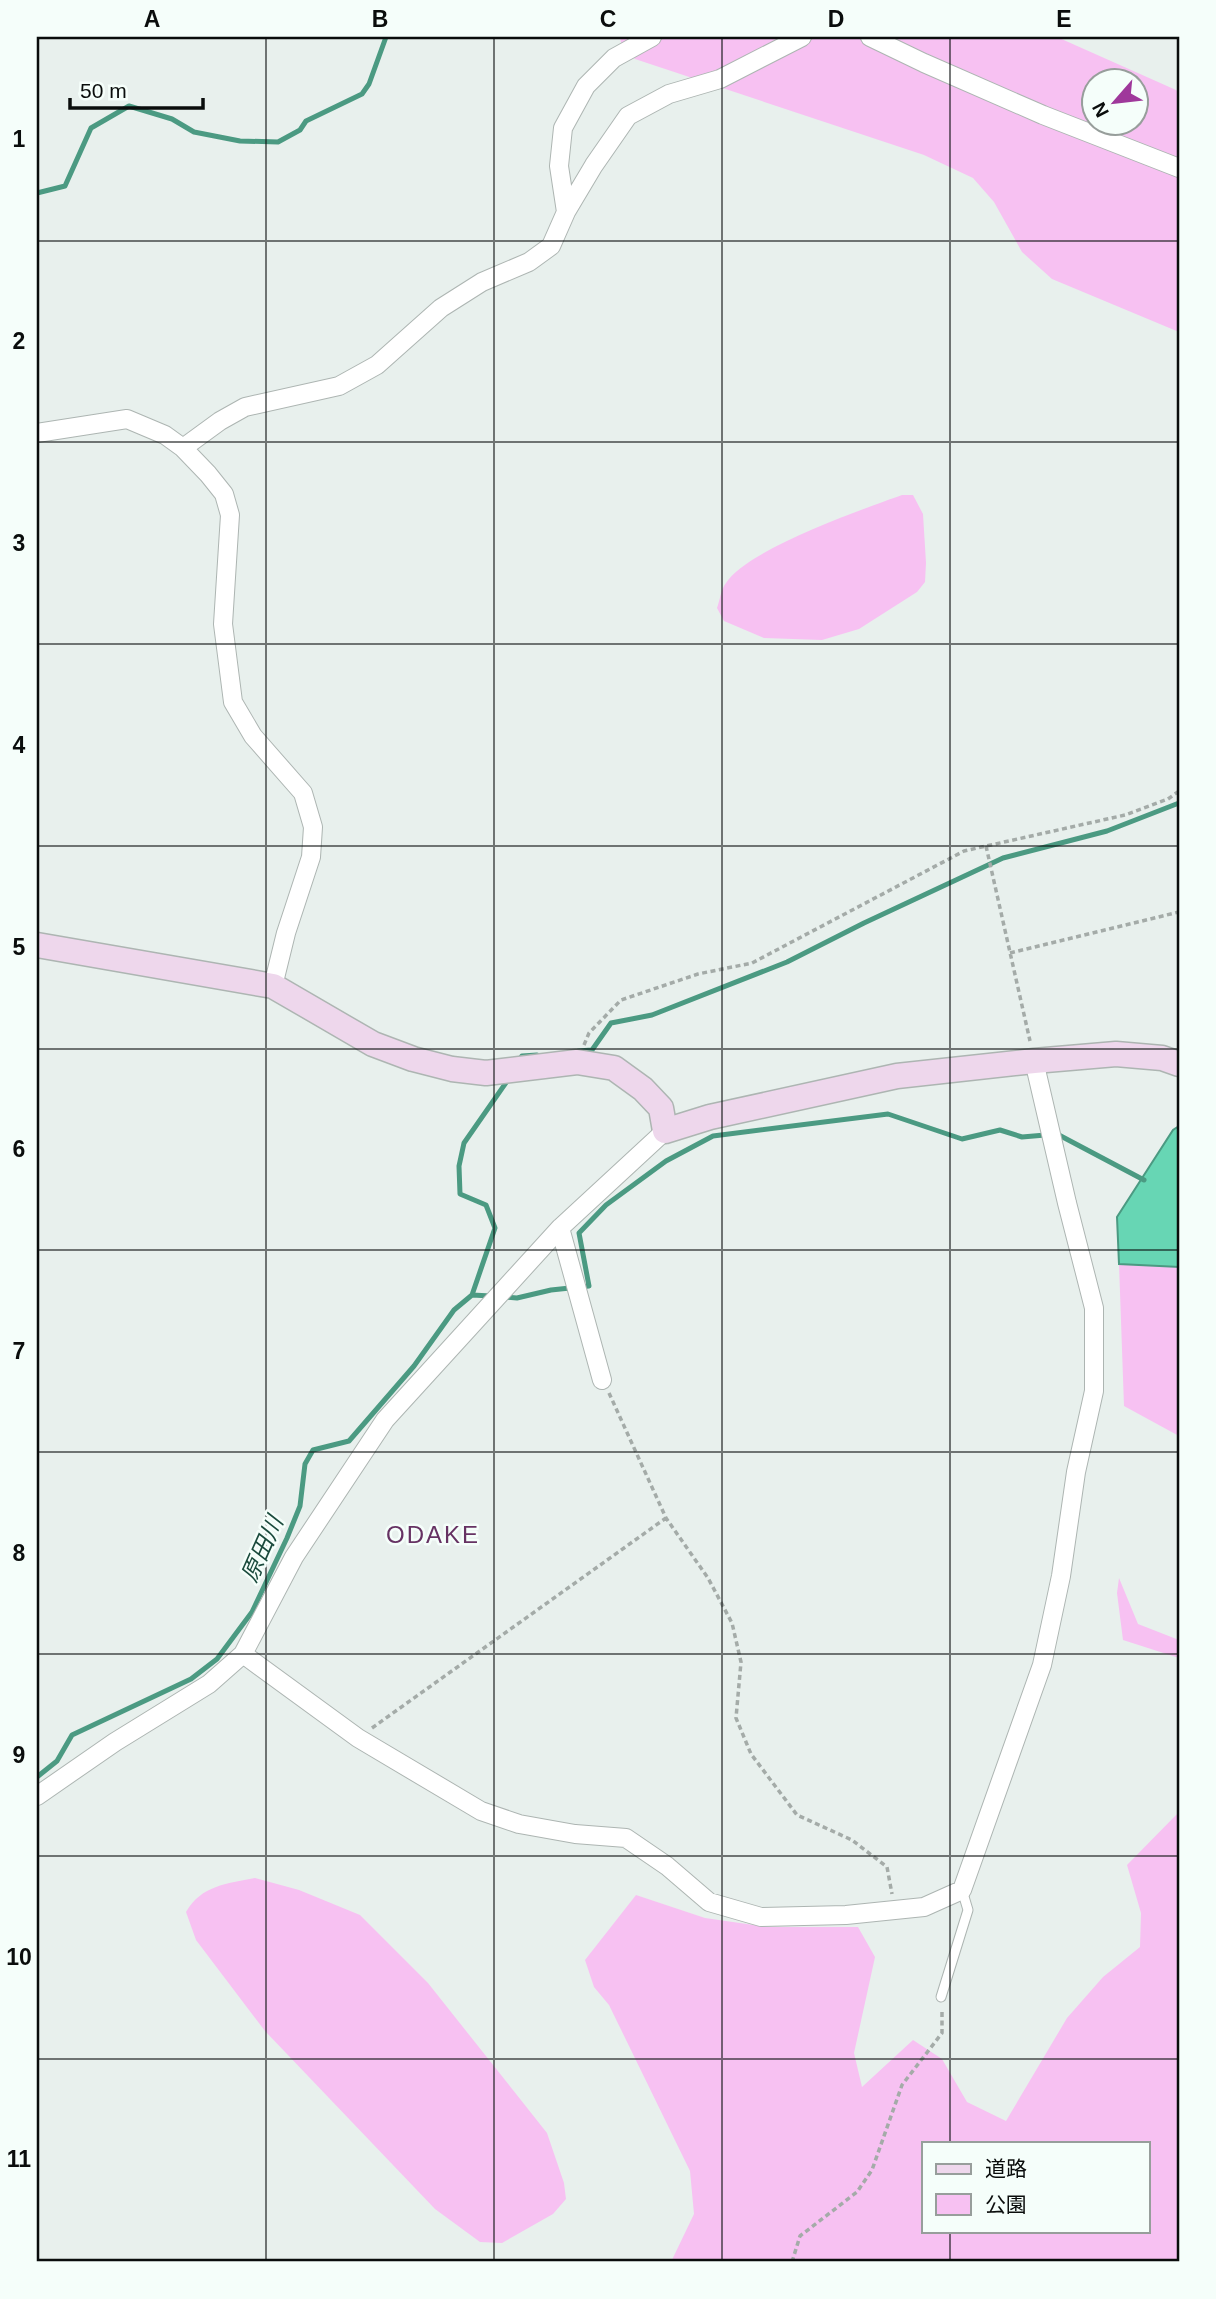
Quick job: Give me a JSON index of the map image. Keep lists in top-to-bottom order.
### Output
{
  "districts": ["ODAKE"],
  "water": ["原田川"],
  "legend": ["道路", "公園"],
  "scale_bar": "50 m",
  "north": "bottom left",
  "grid": {
    "columns": [
      "A",
      "B",
      "C",
      "D",
      "E"
    ],
    "rows": [
      "1",
      "2",
      "3",
      "4",
      "5",
      "6",
      "7",
      "8",
      "9",
      "10",
      "11"
    ]
  }
}
